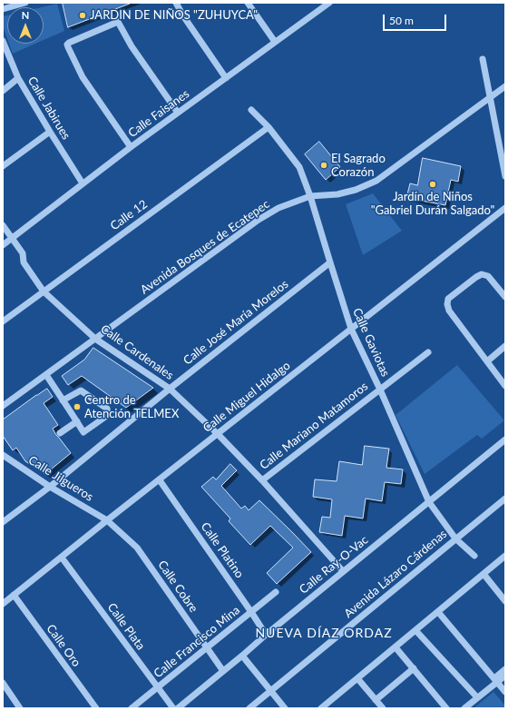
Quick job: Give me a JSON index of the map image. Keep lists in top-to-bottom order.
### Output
{
  "streets": {
    "street": [
      "Calle Jabirues",
      "Calle Faisanes",
      "Calle 12",
      "Avenida Bosques de Ecatepec",
      "Calle José María Morelos",
      "Calle Gaviotas",
      "Calle Cardenales",
      "Calle Miguel Hidalgo",
      "Calle Mariano Matamoros",
      "Calle Jilgueros",
      "Calle Platino",
      "Calle Ray-O-Vac",
      "Avenida Lázaro Cárdenas",
      "Calle Cobre",
      "Calle Plata",
      "Calle Francisco Mina",
      "Calle Oro"
    ]
  },
  "crossings": [
    ["Calle Jabirues", "Calle Faisanes"],
    ["Calle Faisanes", "Calle Cardenales"],
    ["Calle 12", "Calle Gaviotas"],
    ["Calle 12", "Calle Cardenales"],
    ["Avenida Bosques de Ecatepec", "Calle Gaviotas"],
    ["Avenida Bosques de Ecatepec", "Calle Cardenales"],
    ["Calle José María Morelos", "Calle Gaviotas"],
    ["Calle José María Morelos", "Calle Cardenales"],
    ["Calle José María Morelos", "Calle Jilgueros"],
    ["Calle Gaviotas", "Calle Miguel Hidalgo"],
    ["Calle Gaviotas", "Calle Mariano Matamoros"],
    ["Calle Gaviotas", "Calle Ray-O-Vac"],
    ["Calle Gaviotas", "Avenida Lázaro Cárdenas"],
    ["Calle Cardenales", "Calle Miguel Hidalgo"],
    ["Calle Cardenales", "Calle Mariano Matamoros"],
    ["Calle Cardenales", "Calle Ray-O-Vac"],
    ["Calle Miguel Hidalgo", "Calle Jilgueros"],
    ["Calle Miguel Hidalgo", "Calle Platino"],
    ["Calle Miguel Hidalgo", "Calle Cobre"],
    ["Calle Miguel Hidalgo", "Calle Plata"],
    ["Calle Miguel Hidalgo", "Calle Oro"],
    ["Calle Jilgueros", "Calle Cobre"],
    ["Calle Platino", "Calle Ray-O-Vac"],
    ["Calle Platino", "Calle Francisco Mina"],
    ["Calle Ray-O-Vac", "Calle Cobre"],
    ["Calle Cobre", "Calle Francisco Mina"],
    ["Calle Plata", "Calle Francisco Mina"]
  ],
  "districts": ["NUEVA DÍAZ ORDAZ"],
  "places": [
    "JARDIN DE NIÑOS \"ZUHUYCA\"",
    "El Sagrado Corazón",
    "Jardín de Niños \"Gabriel Durán Salgado\"",
    "Centro de Atención TELMEX"
  ],
  "scale_bar": "50 m",
  "north": "top"
}
